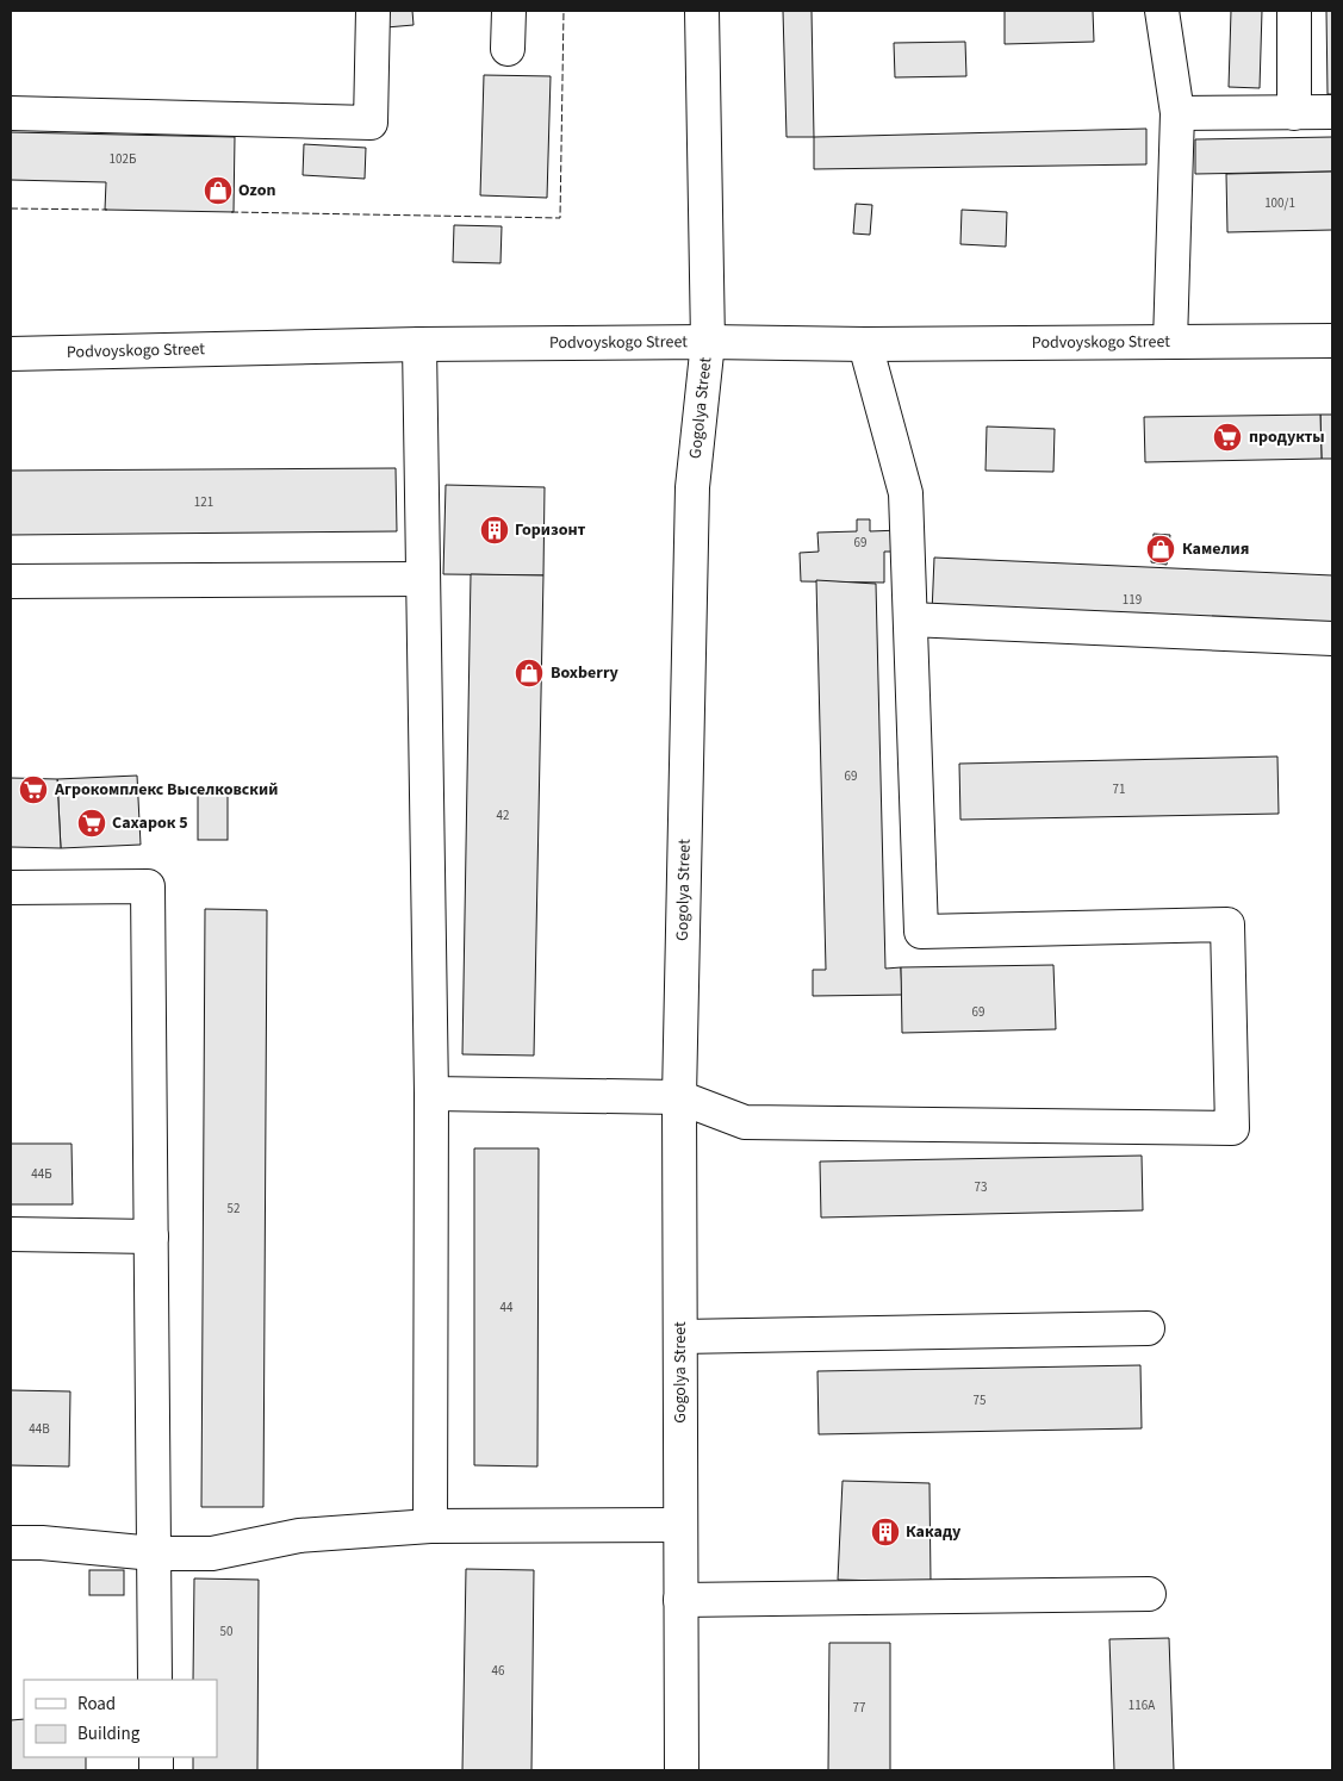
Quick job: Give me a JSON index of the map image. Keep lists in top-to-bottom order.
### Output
{
  "streets": {
    "main road": ["Podvoyskogo Street", "Gogolya Street"]
  },
  "crossings": [
    ["Podvoyskogo Street", "Gogolya Street"]
  ],
  "places": {
    "shop": ["Ozon", "Камелия", "Boxberry"],
    "supermarket": ["продукты", "Агрокомплекс Выселковский", "Сахарок 5"],
    "building": ["Горизонт", "Какаду"]
  },
  "house_numbers": [
    "102Б",
    "100/1",
    "121",
    "69",
    "119",
    "69",
    "71",
    "42",
    "69",
    "44Б",
    "73",
    "52",
    "44",
    "75",
    "44В",
    "50",
    "46",
    "116А",
    "77"
  ],
  "legend": ["Road", "Building"]
}
